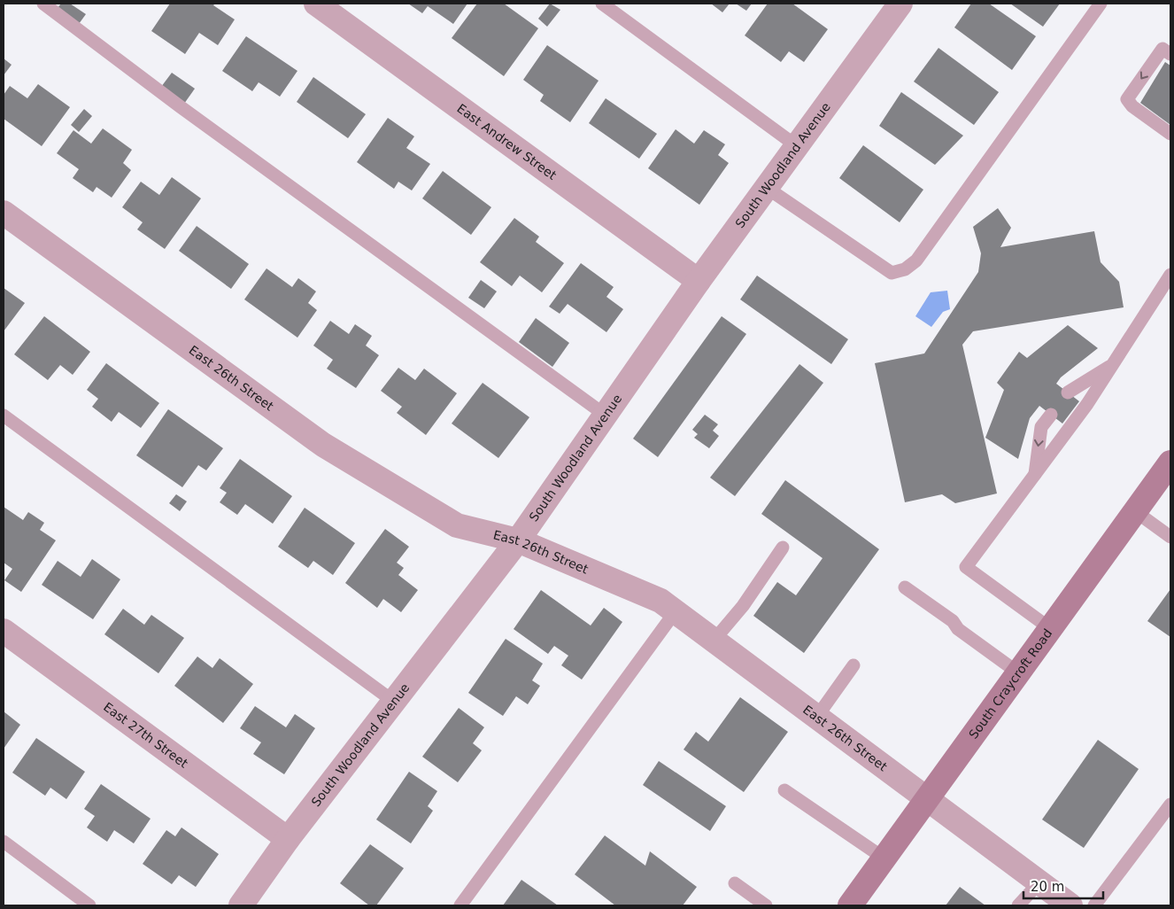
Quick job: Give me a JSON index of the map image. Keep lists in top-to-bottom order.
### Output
{
  "streets": {
    "main road": ["South Craycroft Road"],
    "street": [
      "East Andrew Street",
      "South Woodland Avenue",
      "East 26th Street",
      "East 27th Street"
    ]
  },
  "crossings": [
    ["East Andrew Street", "South Woodland Avenue"],
    ["South Woodland Avenue", "East 26th Street"],
    ["South Woodland Avenue", "East 27th Street"],
    ["East 26th Street", "South Craycroft Road"]
  ],
  "scale_bar": "20 m"
}
